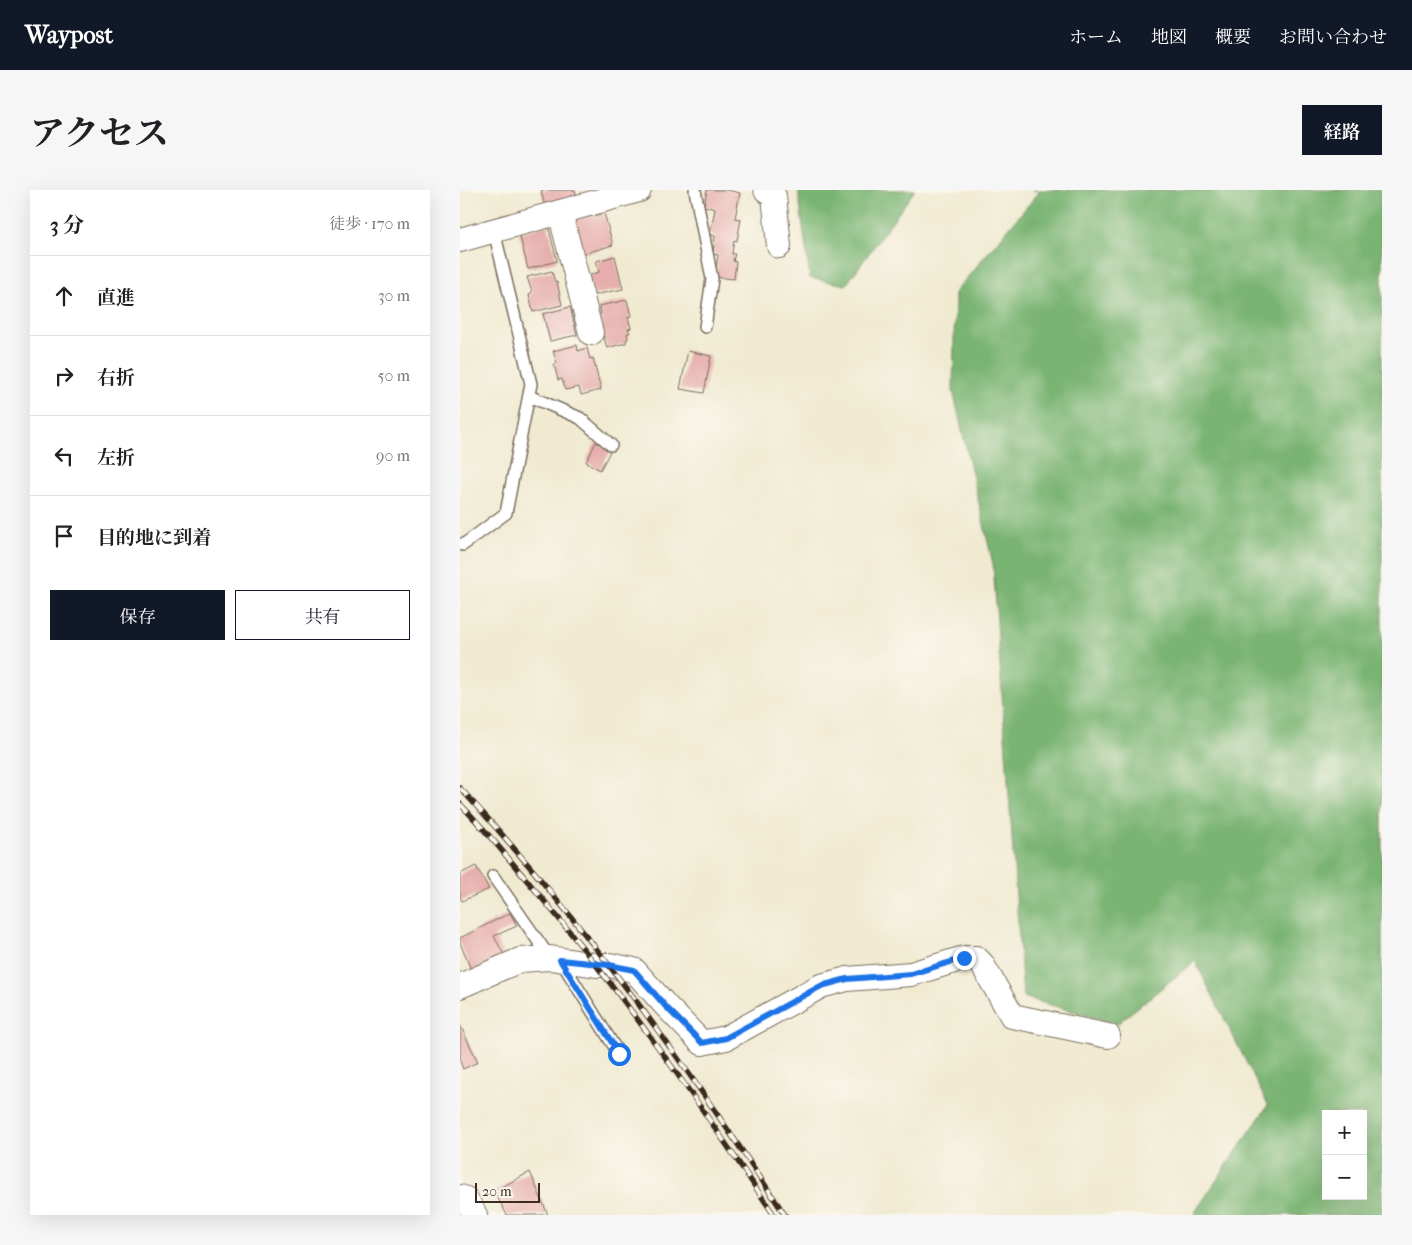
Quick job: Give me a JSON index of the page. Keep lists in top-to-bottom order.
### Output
{
  "scale_bar": "20 m",
  "page": {
    "header": "Waypost",
    "nav": [
      "ホーム",
      "地図",
      "概要",
      "お問い合わせ"
    ],
    "title": "アクセス",
    "buttons": [
      "経路",
      ["保存", "共有"]
    ],
    "heading": ["3 分", "徒歩 · 170 m"],
    "list": [
      ["直進", "30 m"],
      ["右折", "50 m"],
      ["左折", "90 m"],
      "目的地に到着"
    ],
    "map_buttons": ["+", "−"],
    "scale": "20 m"
  }
}
